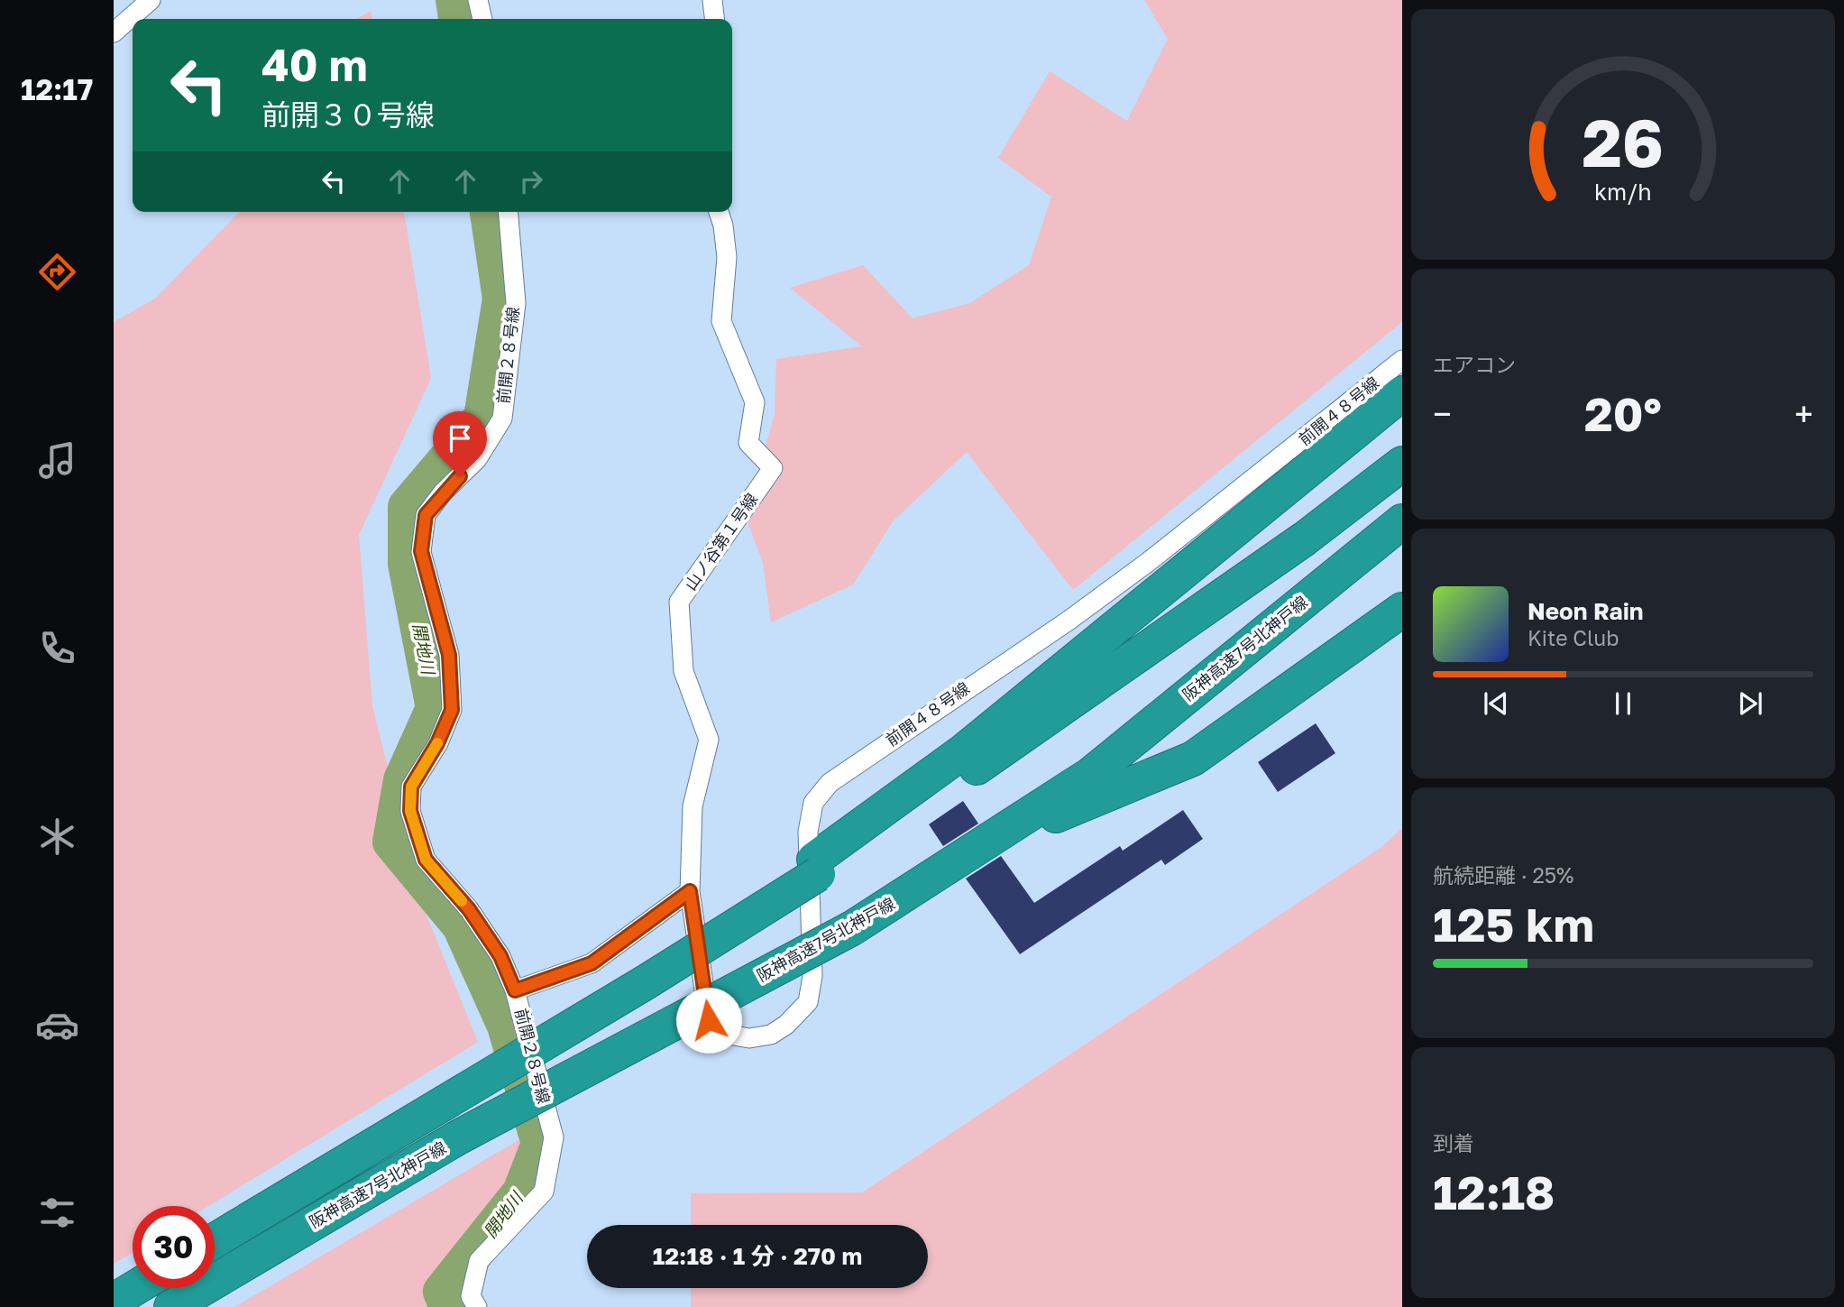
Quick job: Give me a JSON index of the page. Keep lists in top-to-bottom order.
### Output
{
  "streets": {
    "highway": ["阪神高速7号北神戸線"],
    "street": ["前開２８号線", "前開４８号線", "山ノ谷第１号線"]
  },
  "crossings": [
    ["前開４８号線", "山ノ谷第１号線"]
  ],
  "water": ["開地川"],
  "page": {
    "tabs": "12:17",
    "turn": ["40 m", "前開３０号線"],
    "tile": [
      "エアコン",
      ["航続距離 · 25%", "125 km"],
      ["到着", "12:18"]
    ],
    "heat": ["−", "20°", "+"],
    "song": ["Neon Rain", "Kite Club"],
    "limit": "30",
    "trip": "12:18 · 1 分 · 270 m",
    "gauge": ["26", "km/h"]
  }
}
